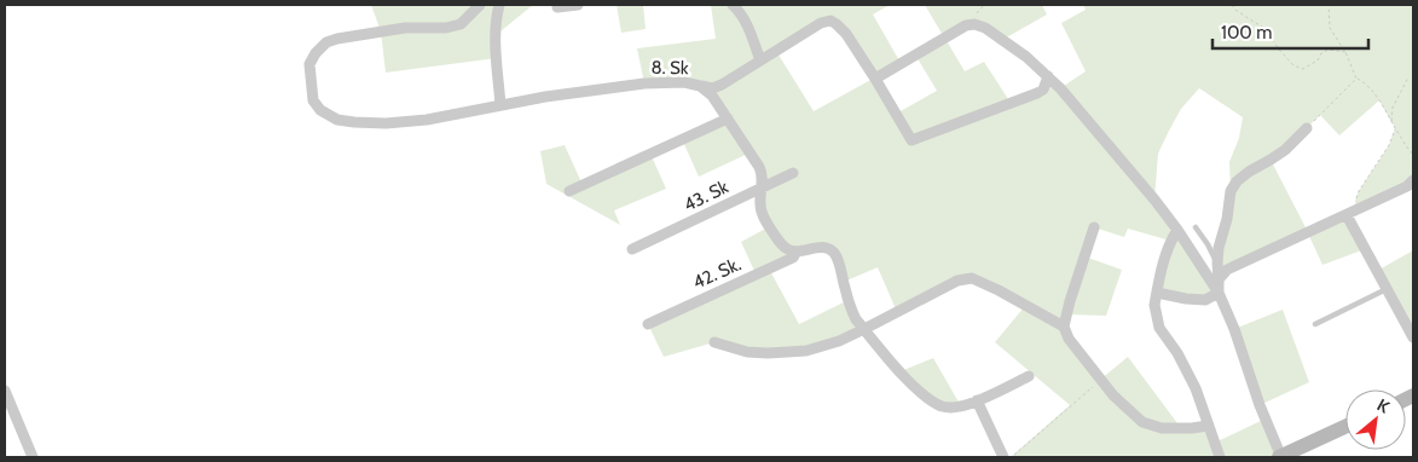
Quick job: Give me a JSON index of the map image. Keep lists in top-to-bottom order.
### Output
{
  "streets": {
    "street": ["8. Sk", "43. Sk", "42. Sk."]
  },
  "crossings": [
    ["8. Sk", "43. Sk"],
    ["8. Sk", "42. Sk."]
  ],
  "scale_bar": "100 m",
  "north": "top right"
}
